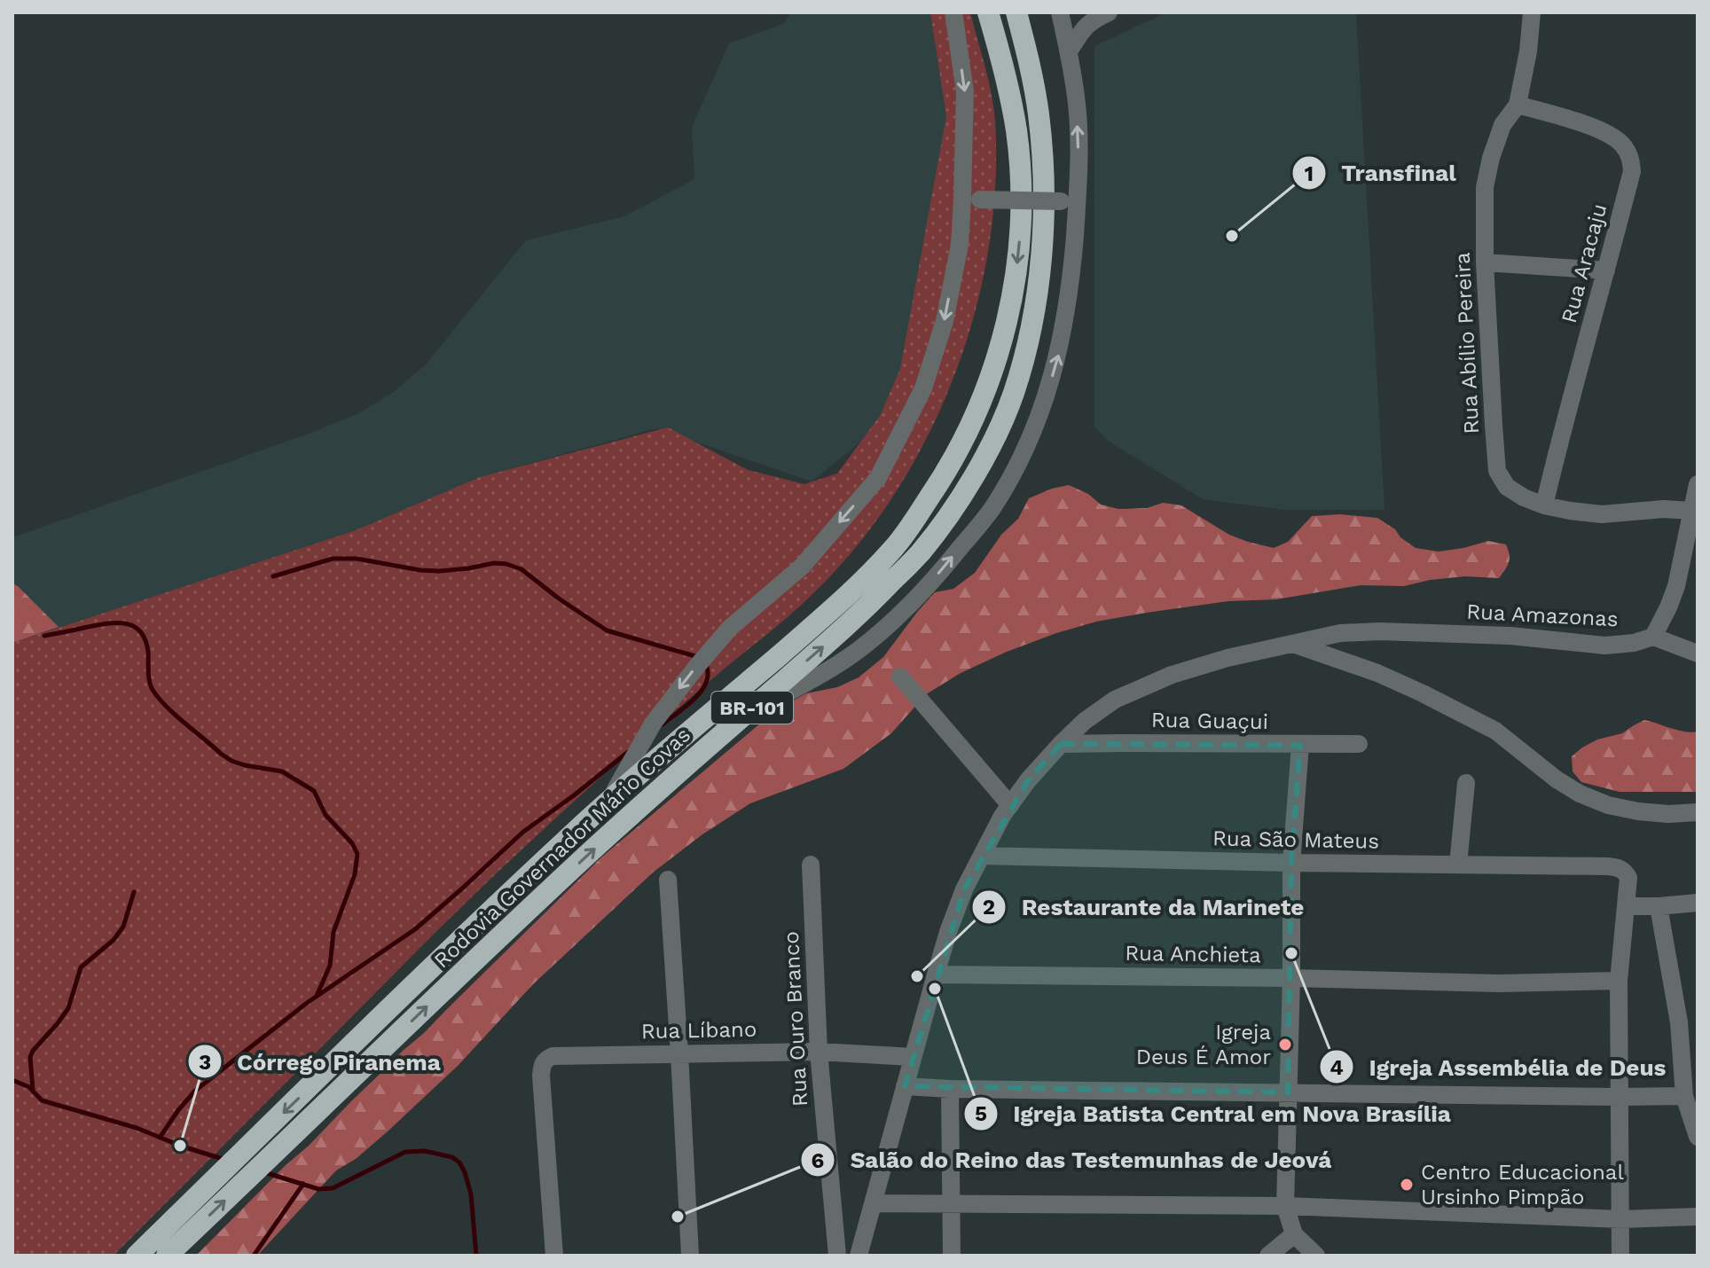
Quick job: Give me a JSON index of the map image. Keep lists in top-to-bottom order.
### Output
{
  "streets": {
    "highway": ["BR-101", "Rodovia Governador Mário Covas"],
    "street": [
      "Rua Aracaju",
      "Rua Abílio Pereira",
      "Rua Amazonas",
      "Rua Guaçui",
      "Rua São Mateus",
      "Rua Anchieta",
      "Rua Ouro Branco",
      "Rua Líbano"
    ]
  },
  "crossings": [
    ["Rua Aracaju", "Rua Abílio Pereira"],
    ["Rua Amazonas", "Rua Guaçui"],
    ["Rua Amazonas", "Rua São Mateus"],
    ["Rua Amazonas", "Rua Anchieta"],
    ["Rua Amazonas", "Rua Líbano"],
    ["Rua Ouro Branco", "Rua Líbano"]
  ],
  "places": [
    "Transfinal",
    "Igreja Assembélia de Deus",
    "Restaurante da Marinete",
    "Igreja Batista Central em Nova Brasília",
    "Igreja Deus É Amor",
    "Córrego Piranema",
    "Centro Educacional Ursinho Pimpão",
    "Salão do Reino das Testemunhas de Jeová"
  ]
}
